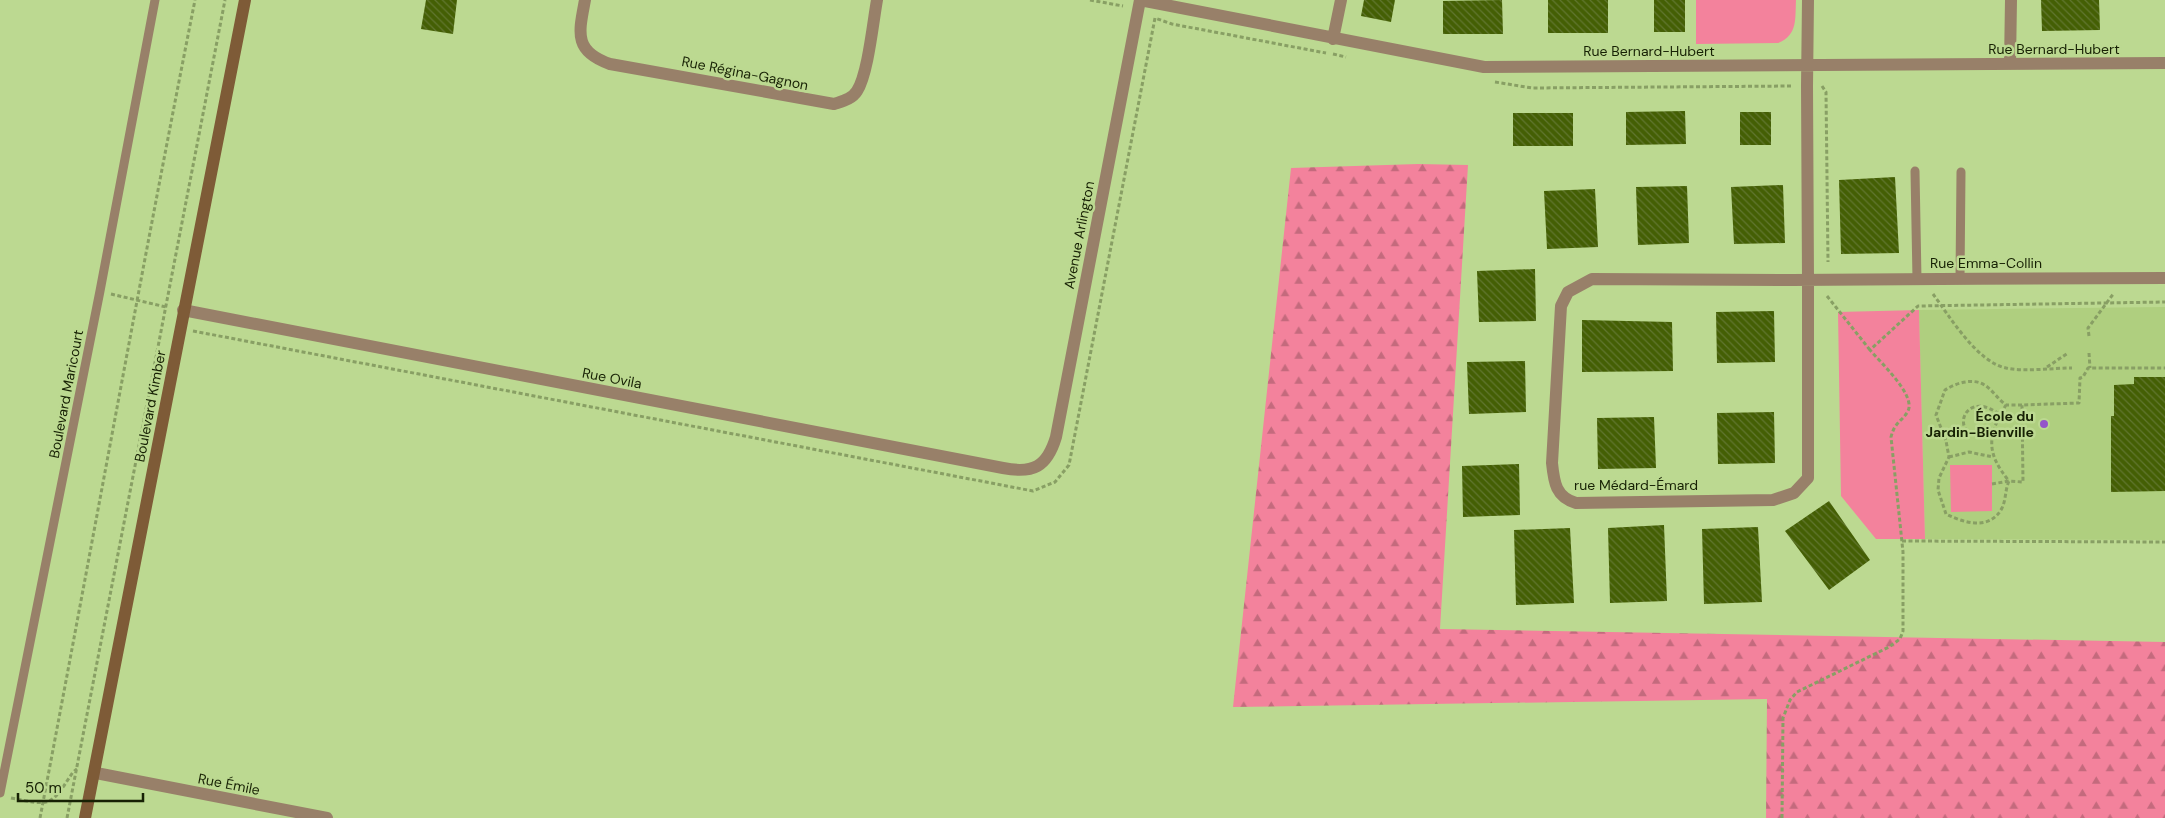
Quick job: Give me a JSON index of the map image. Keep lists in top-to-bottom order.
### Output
{
  "streets": {
    "street": [
      "Rue Bernard-Hubert",
      "Rue Régina-Gagnon",
      "Avenue Arlington",
      "Rue Emma-Collin",
      "Rue Ovila",
      "Boulevard Kimber",
      "rue Médard-Émard",
      "Rue Émile"
    ],
    "lane": ["Boulevard Maricourt"]
  },
  "crossings": [
    ["Rue Bernard-Hubert", "Avenue Arlington"],
    ["Rue Bernard-Hubert", "rue Médard-Émard"],
    ["Avenue Arlington", "Rue Ovila"],
    ["Rue Emma-Collin", "rue Médard-Émard"],
    ["Rue Ovila", "Boulevard Kimber"],
    ["Boulevard Kimber", "Rue Émile"]
  ],
  "places": ["École du Jardin-Bienville"],
  "scale_bar": "50 m"
}
